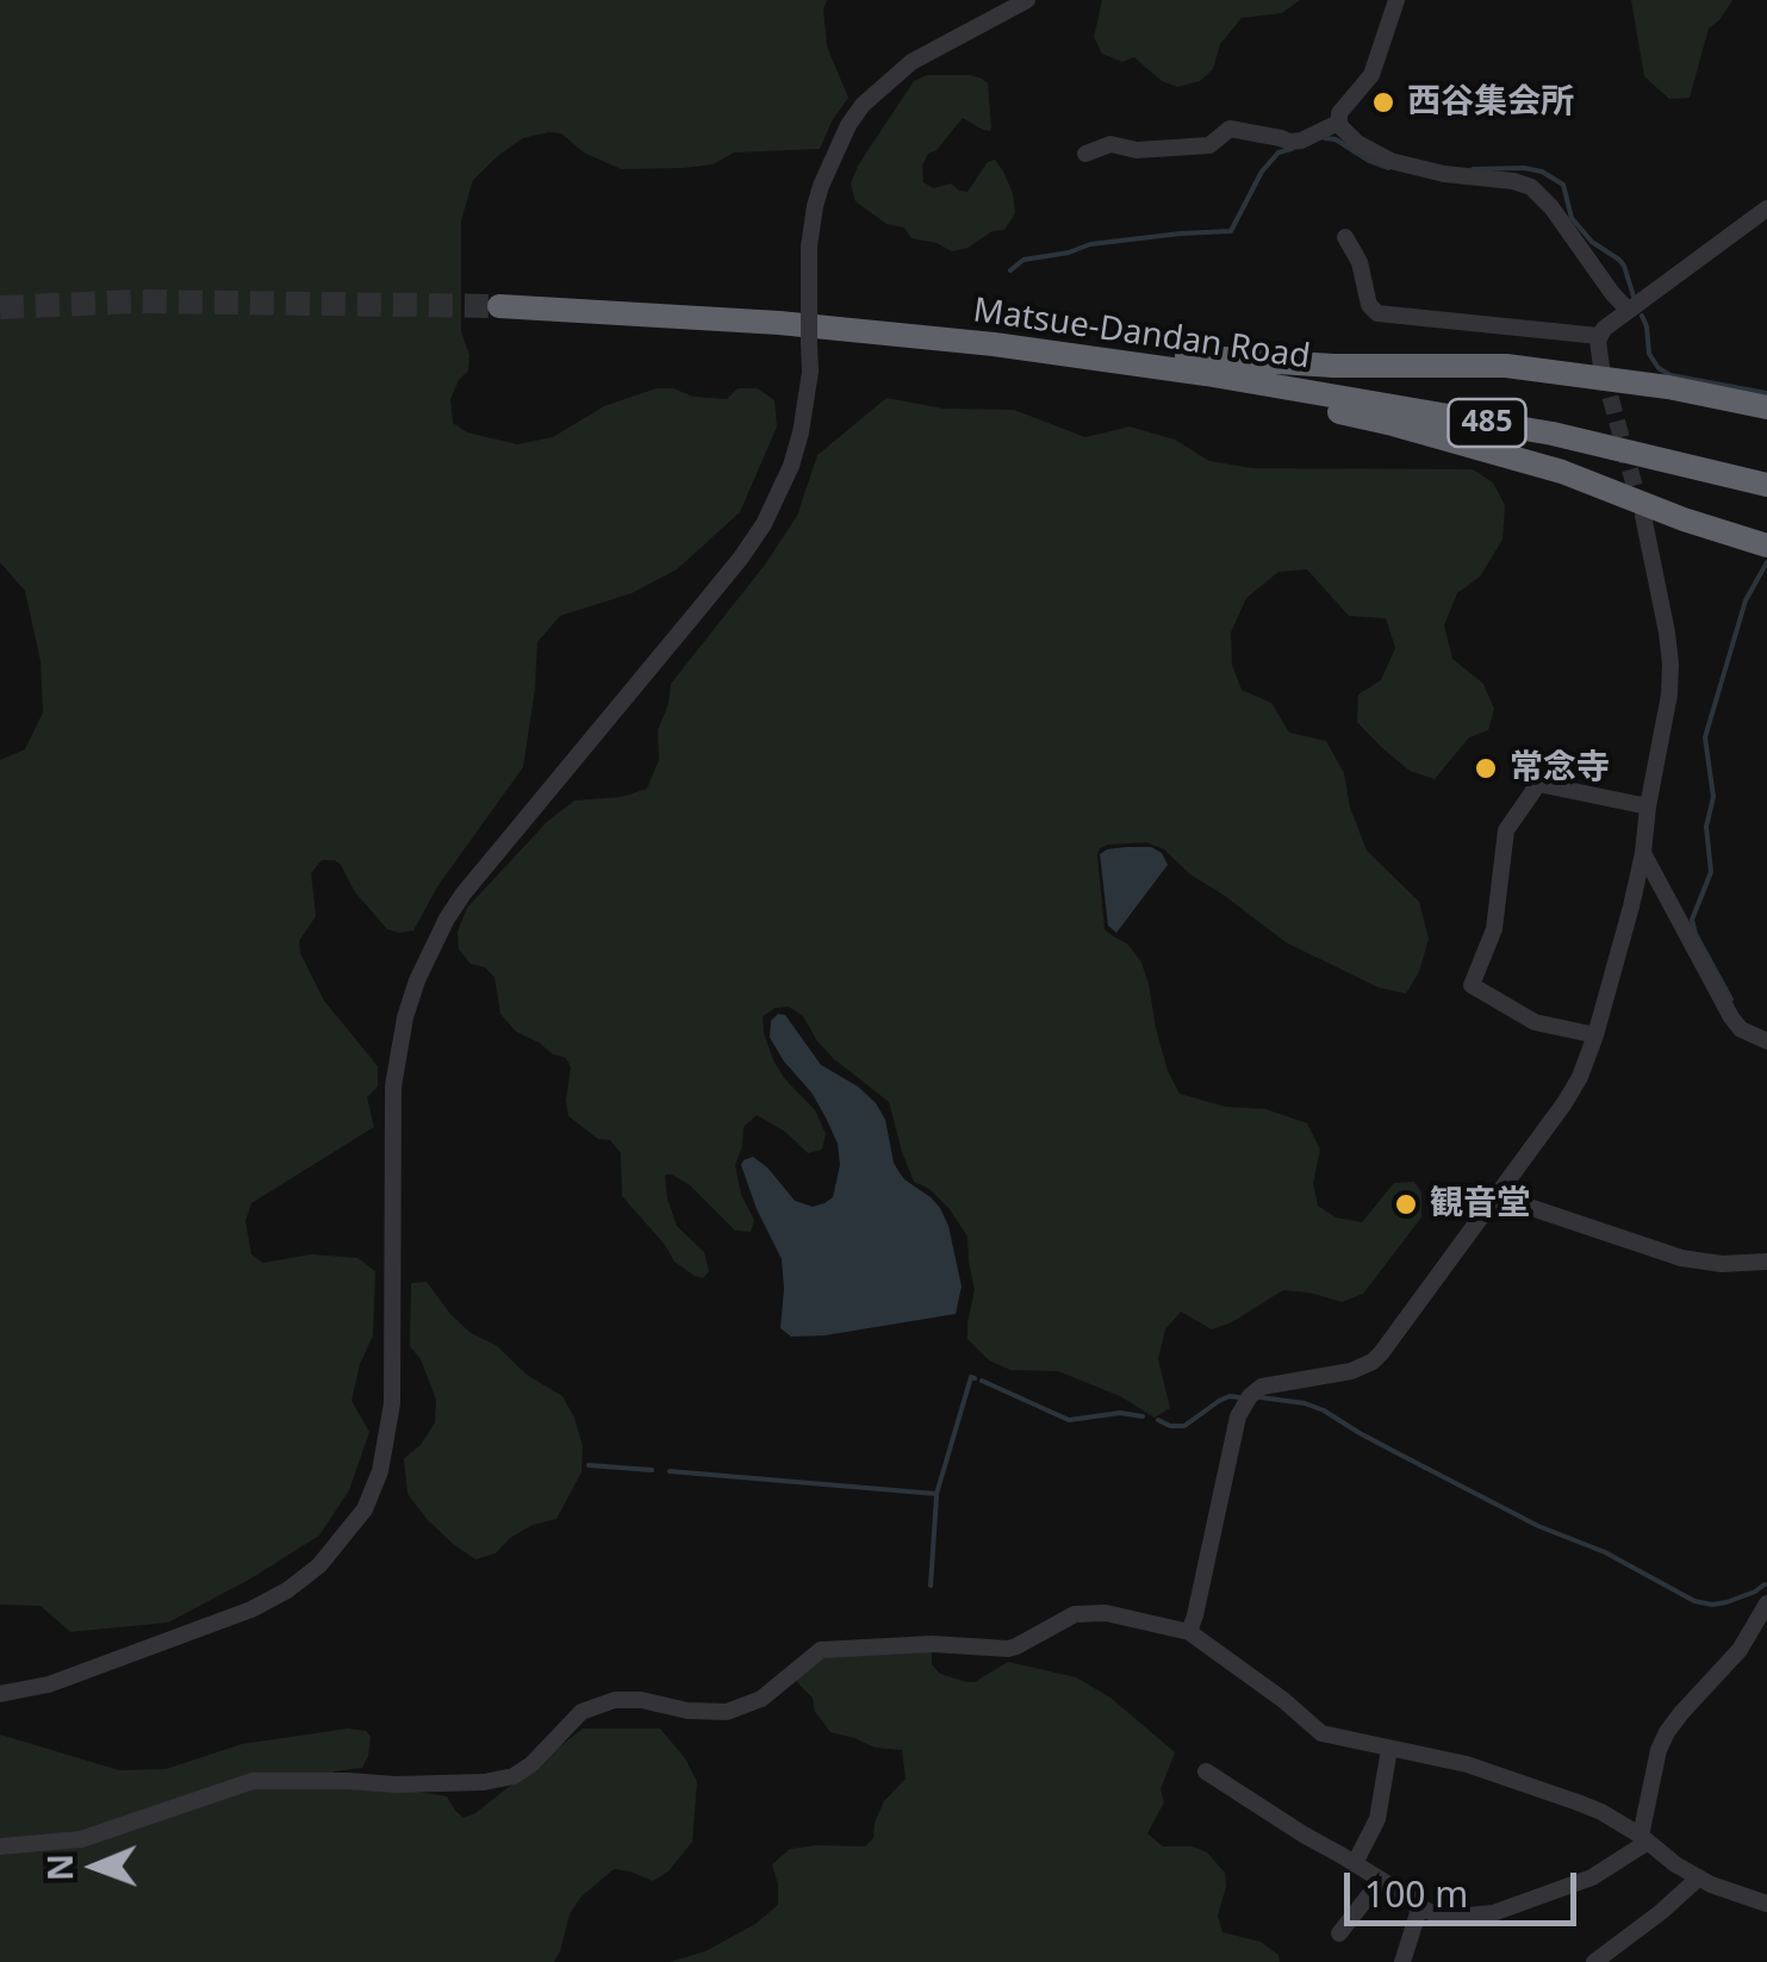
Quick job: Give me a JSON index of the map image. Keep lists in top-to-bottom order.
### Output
{
  "streets": {
    "highway": ["Matsue-Dandan Road", "485"]
  },
  "places": ["西谷集会所", "常念寺", "観音堂"],
  "scale_bar": "100 m",
  "north": "left"
}
